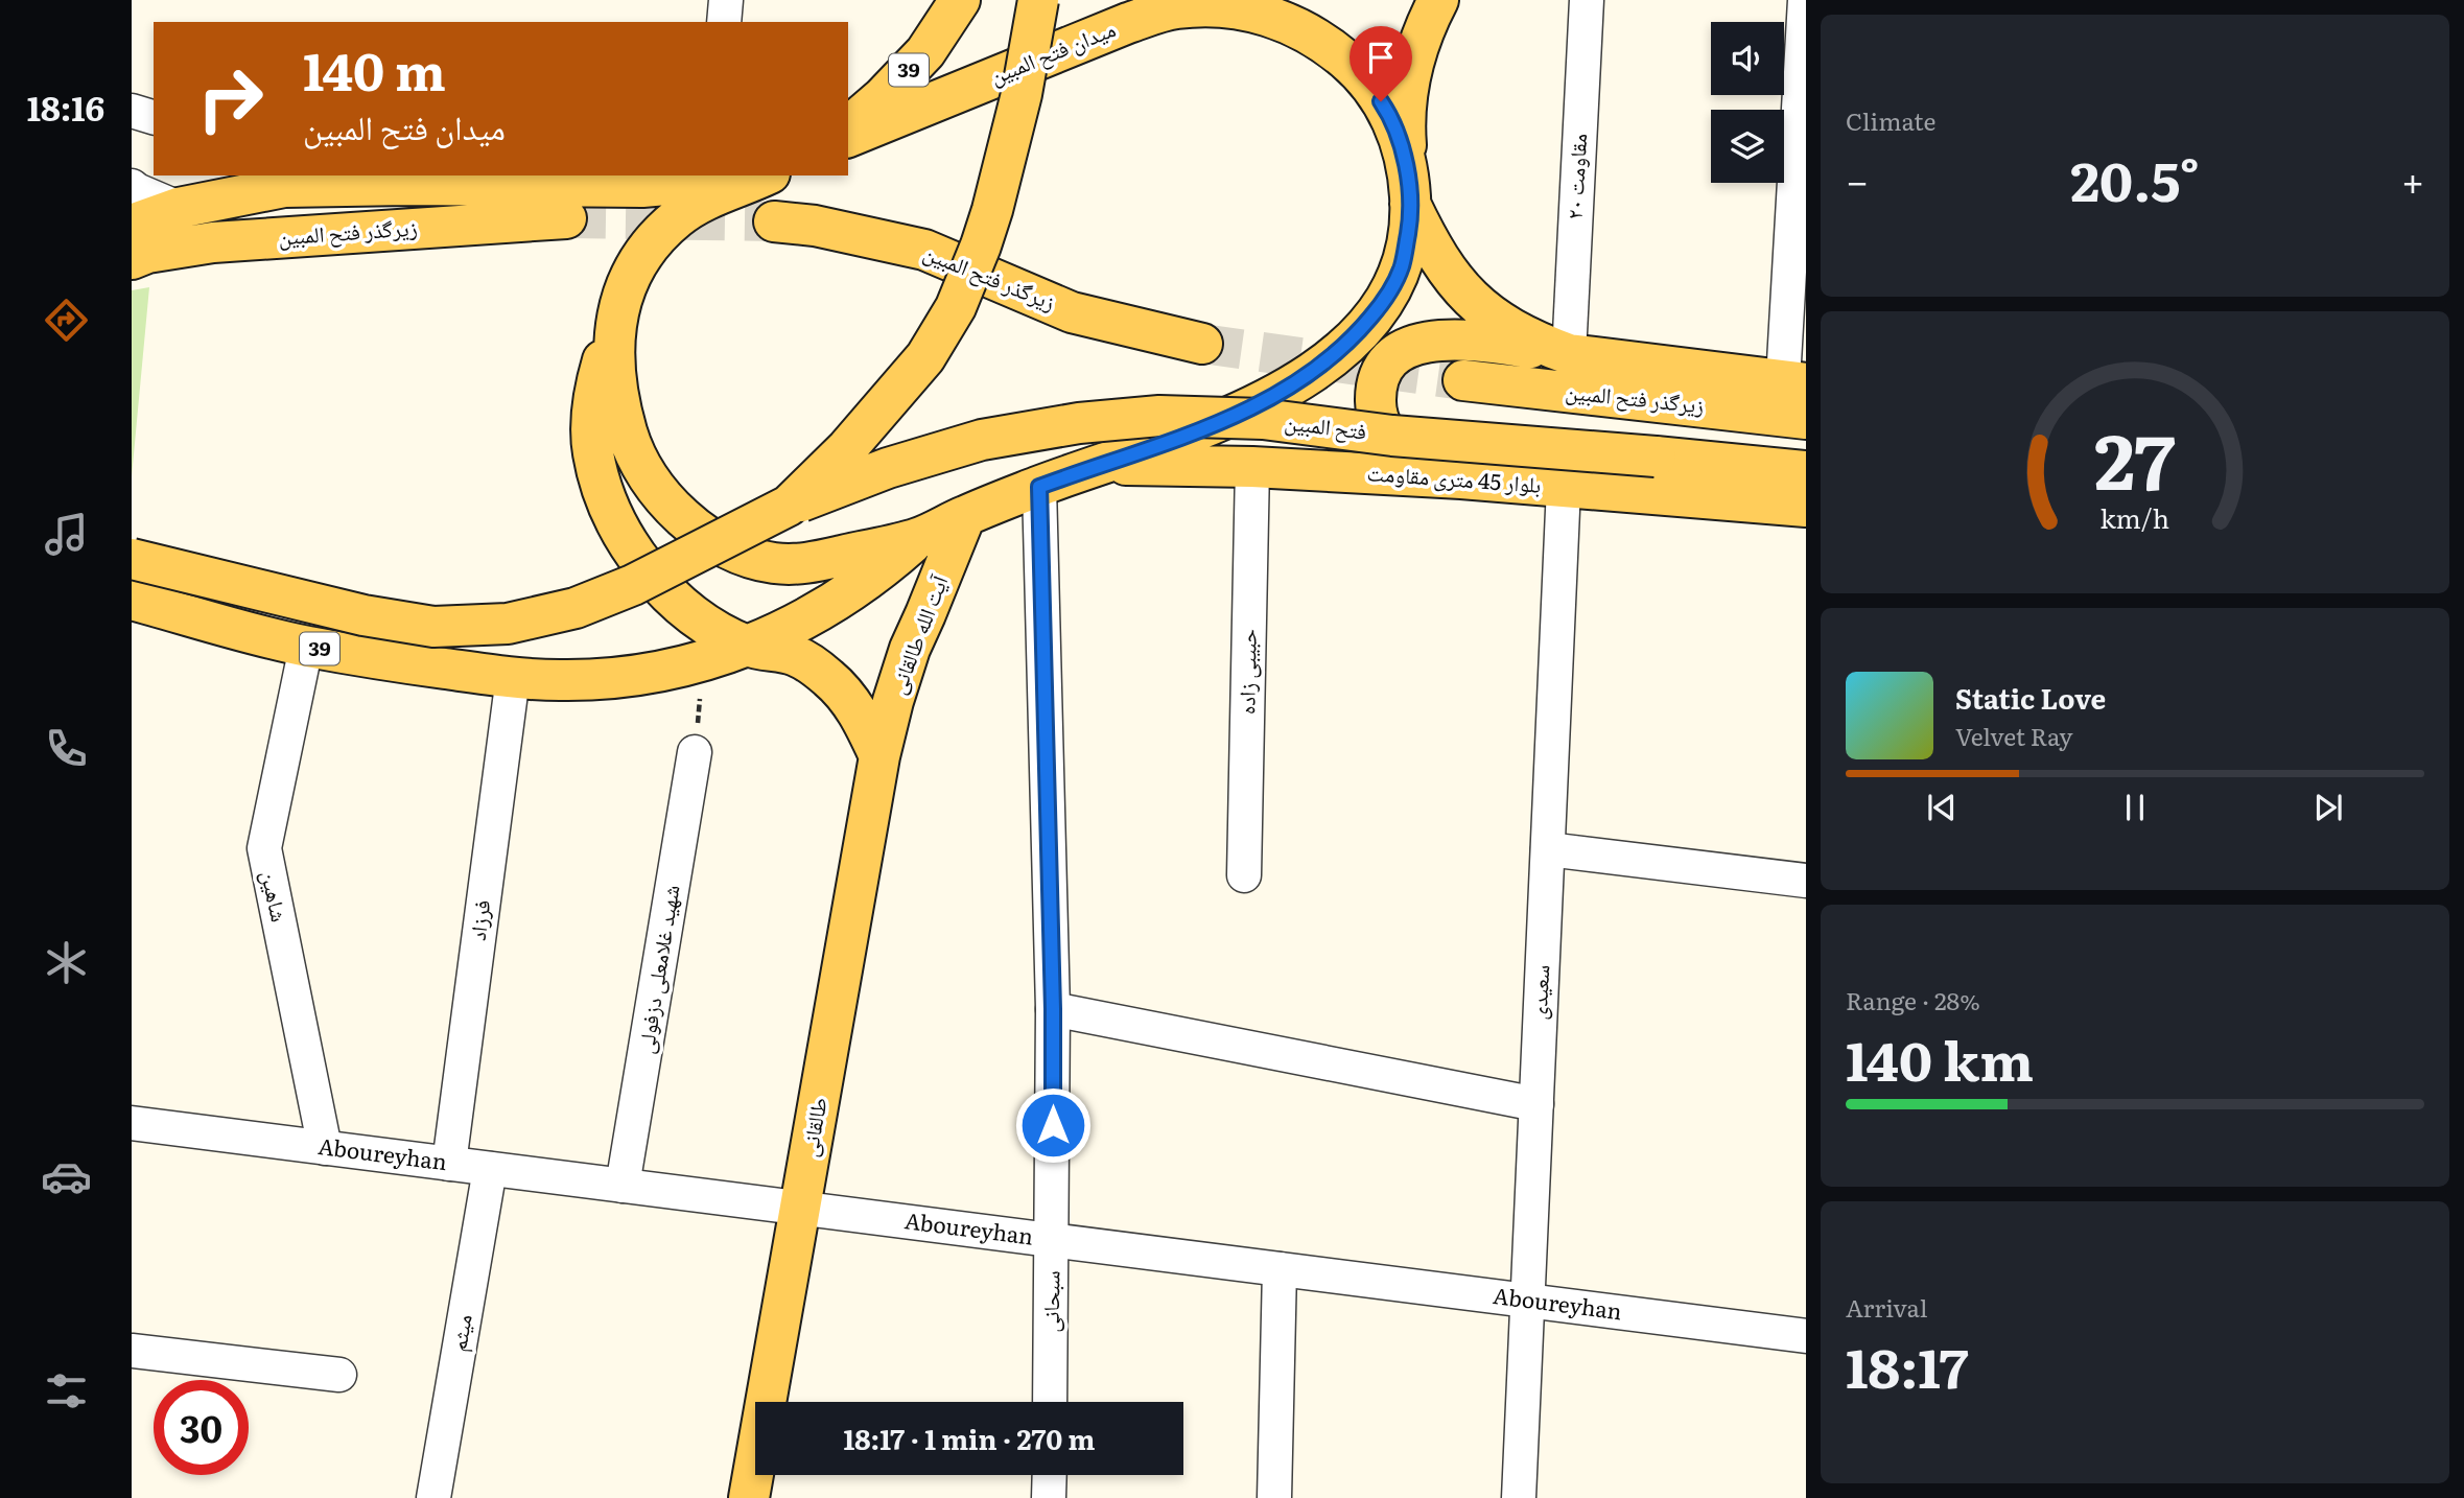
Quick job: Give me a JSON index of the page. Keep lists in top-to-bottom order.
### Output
{
  "streets": {
    "main road": [
      "میدان فتح المبین",
      "39",
      "زیرگذر فتح المبین",
      "فتح المبین",
      "بلوار 45 متری مقاومت",
      "آیت الله طالقانی",
      "طالقانی"
    ],
    "street": [
      "مقاومت ۲۰",
      "حبیبی زاده",
      "شاهین",
      "فرزاد",
      "شهید غلامعلی دزفولی",
      "سعیدی",
      "Aboureyhan",
      "سبحانی",
      "میثم"
    ]
  },
  "crossings": [
    ["میدان فتح المبین", "39"],
    ["میدان فتح المبین", "بلوار 45 متری مقاومت"],
    ["میدان فتح المبین", "آیت الله طالقانی"],
    ["میدان فتح المبین", "سبحانی"],
    ["39", "شاهین"],
    ["39", "فرزاد"],
    ["بلوار 45 متری مقاومت", "حبیبی زاده"],
    ["بلوار 45 متری مقاومت", "سعیدی"],
    ["آیت الله طالقانی", "طالقانی"],
    ["شاهین", "Aboureyhan"],
    ["فرزاد", "Aboureyhan"],
    ["شهید غلامعلی دزفولی", "Aboureyhan"],
    ["سعیدی", "Aboureyhan"],
    ["طالقانی", "Aboureyhan"],
    ["Aboureyhan", "سبحانی"],
    ["Aboureyhan", "میثم"]
  ],
  "page": {
    "tabs": "18:16",
    "tile": [
      "Climate",
      ["Range · 28%", "140 km"],
      ["Arrival", "18:17"]
    ],
    "turn": ["140 m", "میدان فتح المبین"],
    "heat": ["−", "20.5°", "+"],
    "song": ["Static Love", "Velvet Ray"],
    "limit": "30",
    "trip": "18:17 · 1 min · 270 m",
    "gauge": ["27", "km/h"]
  }
}
